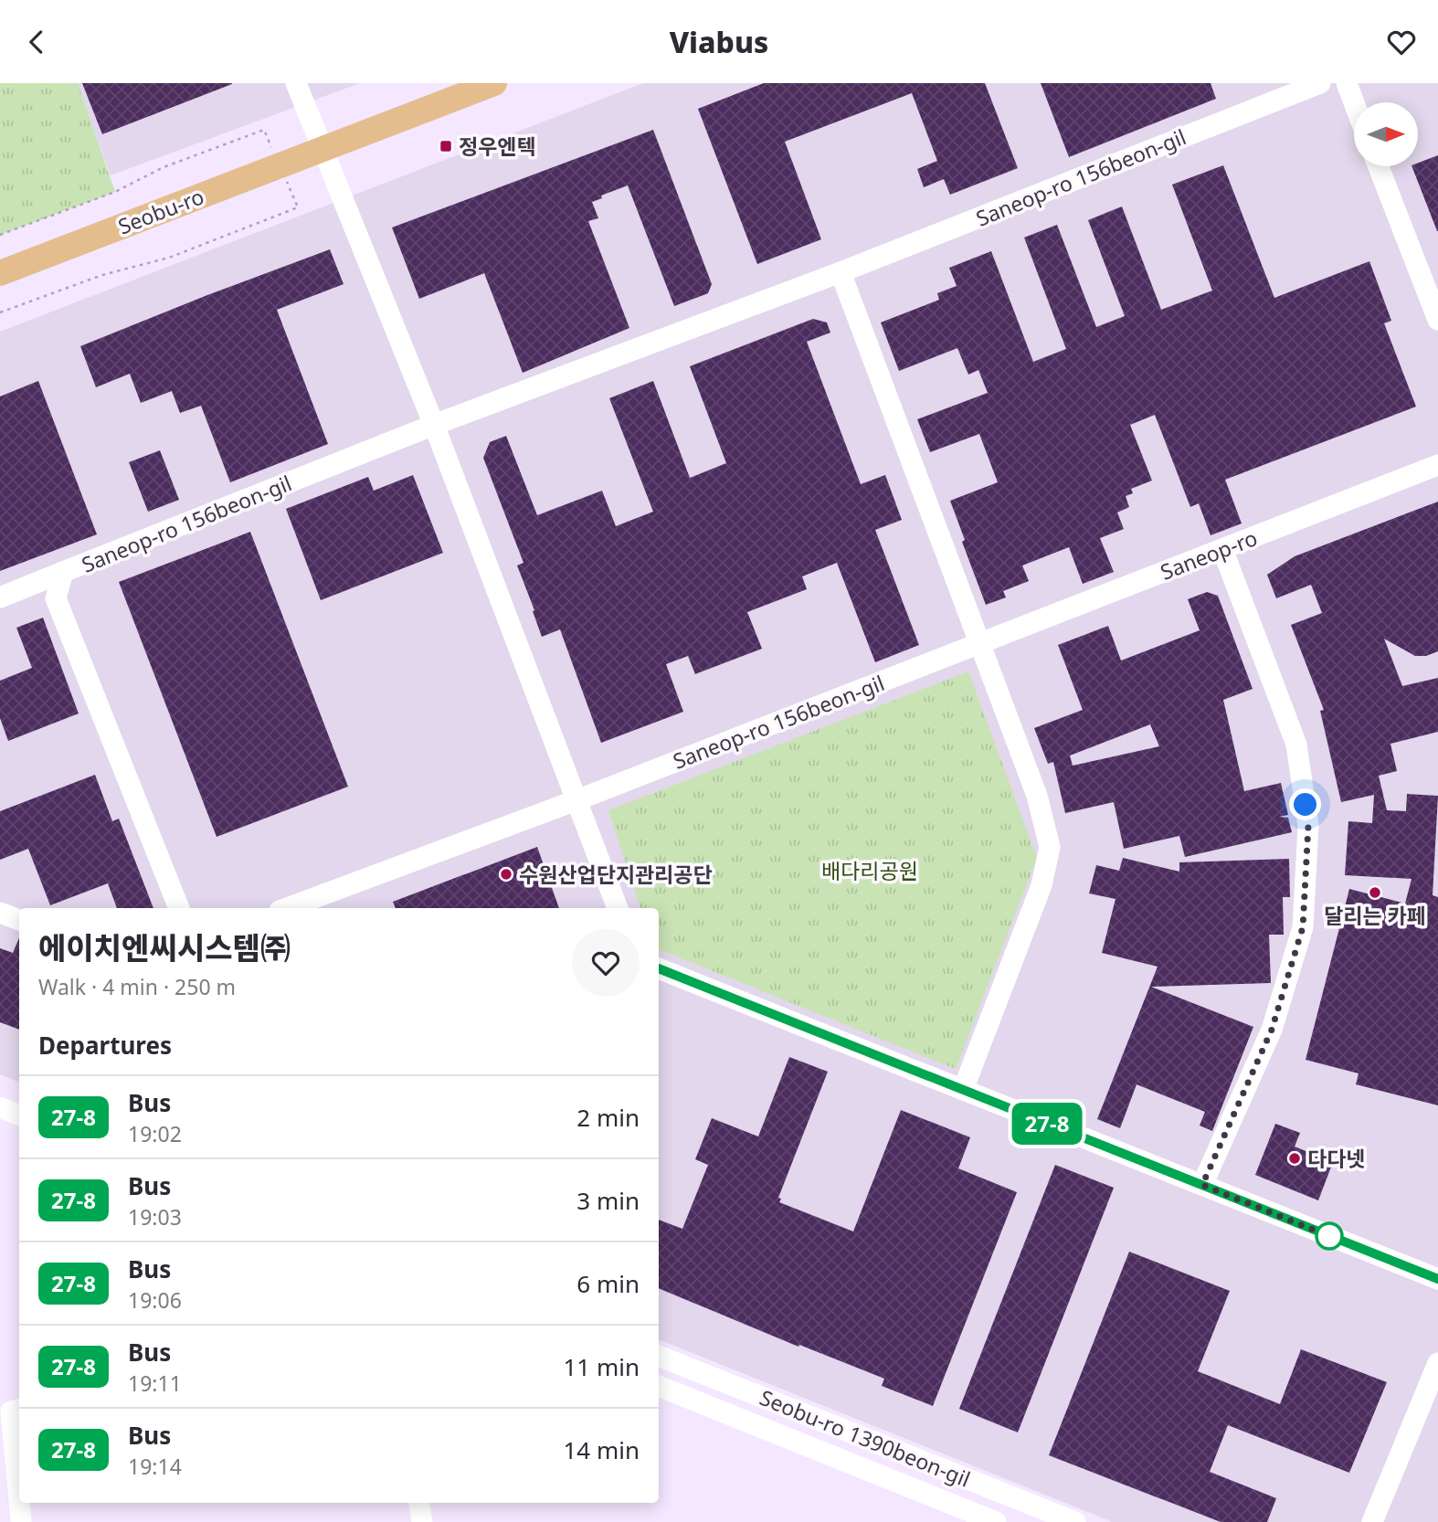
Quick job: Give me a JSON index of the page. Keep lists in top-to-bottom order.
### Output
{
  "streets": {
    "main road": ["Seobu-ro"],
    "street": ["Saneop-ro 156beon-gil", "Saneop-ro", "Seobu-ro 1390beon-gil"]
  },
  "crossings": [
    ["Saneop-ro 156beon-gil", "Saneop-ro"]
  ],
  "parks": ["배다리공원"],
  "places": {
    "transit": ["정우엔텍"],
    "other": ["수원산업단지관리공단", "달리는 카페", "다다넷"]
  },
  "lines": ["bus line 27-8"],
  "north": "right",
  "page": {
    "header": "Viabus",
    "on_map": "27-8",
    "heading": [
      ["에이치엔씨시스템㈜", "Walk · 4 min · 250 m"],
      "Departures"
    ],
    "list": [
      {
        "mark": "27-8",
        "name": "Bus",
        "note": "19:02",
        "value": "2 min"
      },
      {
        "mark": "27-8",
        "name": "Bus",
        "note": "19:03",
        "value": "3 min"
      },
      {
        "mark": "27-8",
        "name": "Bus",
        "note": "19:06",
        "value": "6 min"
      },
      {
        "mark": "27-8",
        "name": "Bus",
        "note": "19:11",
        "value": "11 min"
      },
      {
        "mark": "27-8",
        "name": "Bus",
        "note": "19:14",
        "value": "14 min"
      }
    ]
  }
}
